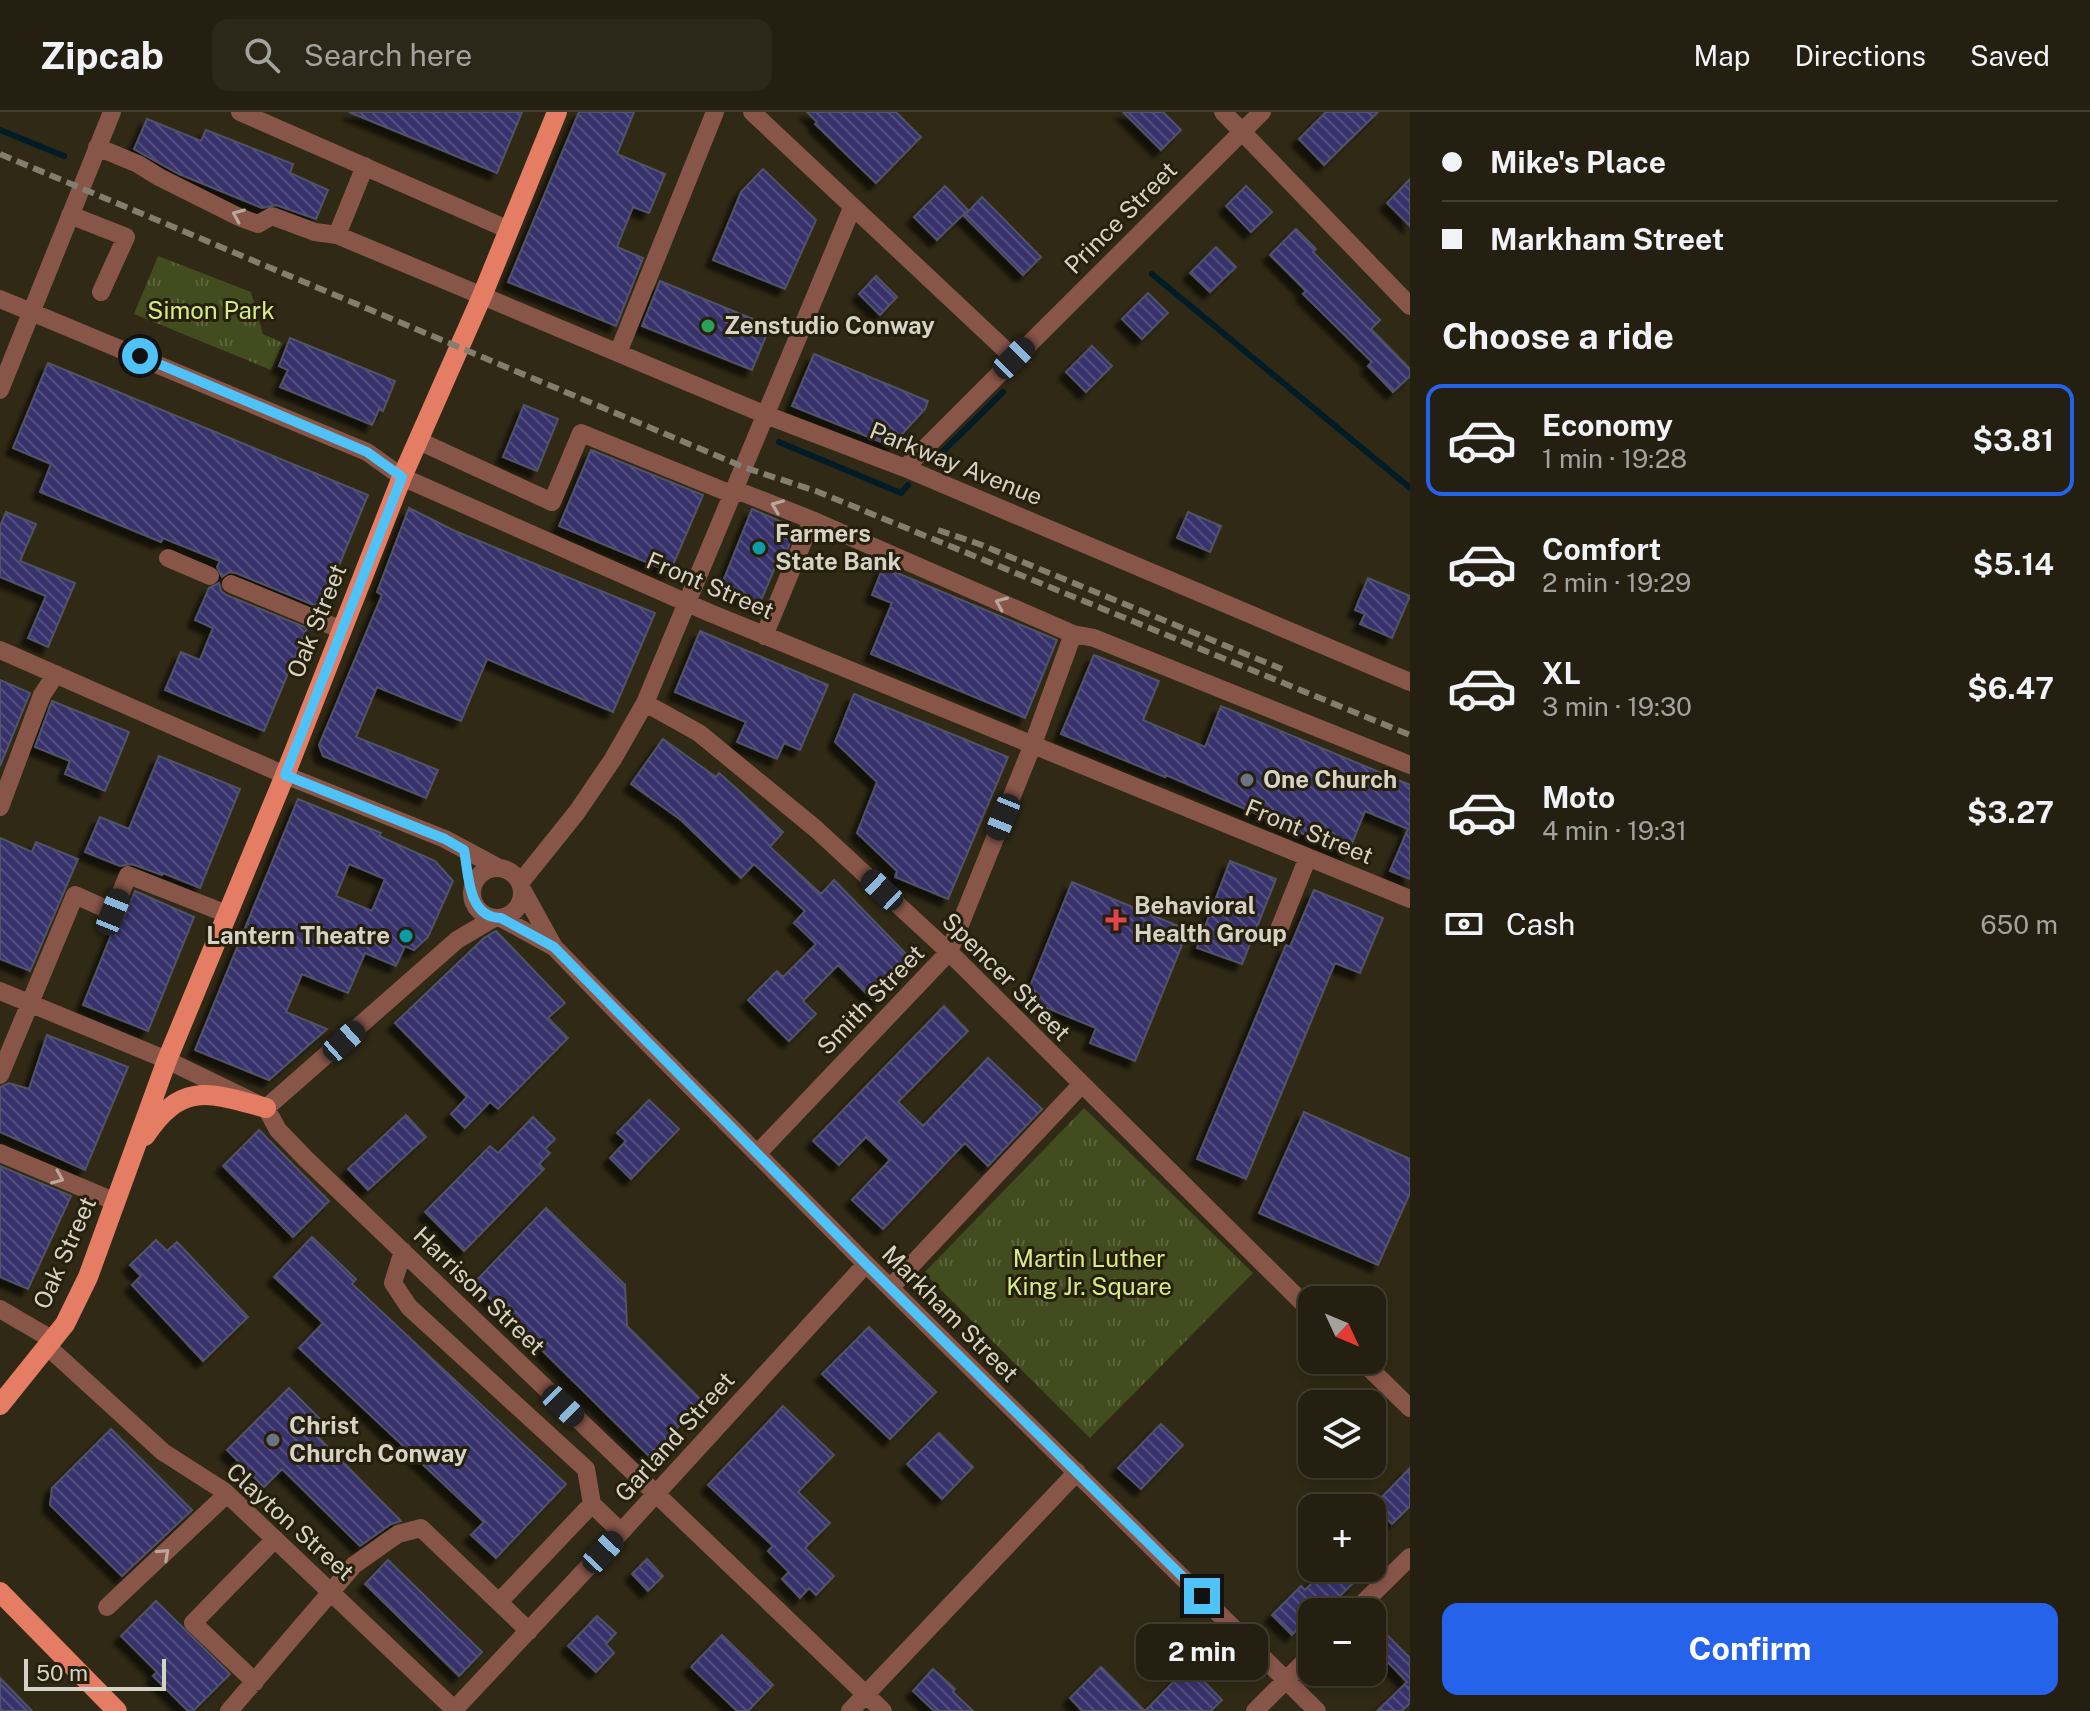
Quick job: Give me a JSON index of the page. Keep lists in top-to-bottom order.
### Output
{
  "streets": {
    "main road": ["Oak Street"],
    "street": [
      "Prince Street",
      "Parkway Avenue",
      "Front Street",
      "Spencer Street",
      "Smith Street",
      "Harrison Street",
      "Markham Street",
      "Garland Street",
      "Clayton Street"
    ]
  },
  "crossings": [
    ["Prince Street", "Parkway Avenue"],
    ["Parkway Avenue", "Oak Street"],
    ["Front Street", "Oak Street"],
    ["Front Street", "Smith Street"],
    ["Oak Street", "Harrison Street"],
    ["Oak Street", "Clayton Street"],
    ["Spencer Street", "Smith Street"],
    ["Smith Street", "Markham Street"],
    ["Harrison Street", "Garland Street"],
    ["Markham Street", "Garland Street"],
    ["Garland Street", "Clayton Street"]
  ],
  "parks": ["Simon Park", "Martin Luther King Jr. Square"],
  "places": {
    "other": [
      "Zenstudio Conway",
      "Farmers State Bank",
      "One Church",
      "Lantern Theatre",
      "Christ Church Conway"
    ],
    "health": ["Behavioral Health Group"]
  },
  "scale_bar": "50 m",
  "north": "bottom right",
  "page": {
    "header": "Zipcab",
    "search": "Search here",
    "nav": ["Map", "Directions", "Saved"],
    "banner": ["Mike's Place", "Markham Street"],
    "heading": "Choose a ride",
    "list": [
      {
        "name": "Economy",
        "note": "1 min · 19:28",
        "value": "$3.81"
      },
      {
        "name": "Comfort",
        "note": "2 min · 19:29",
        "value": "$5.14"
      },
      {
        "name": "XL",
        "note": "3 min · 19:30",
        "value": "$6.47"
      },
      {
        "name": "Moto",
        "note": "4 min · 19:31",
        "value": "$3.27"
      }
    ],
    "pay": ["Cash", "650 m"],
    "map_buttons": ["+", "−"],
    "buttons": "Confirm",
    "bubble": "2 min",
    "scale": "50 m"
  }
}
